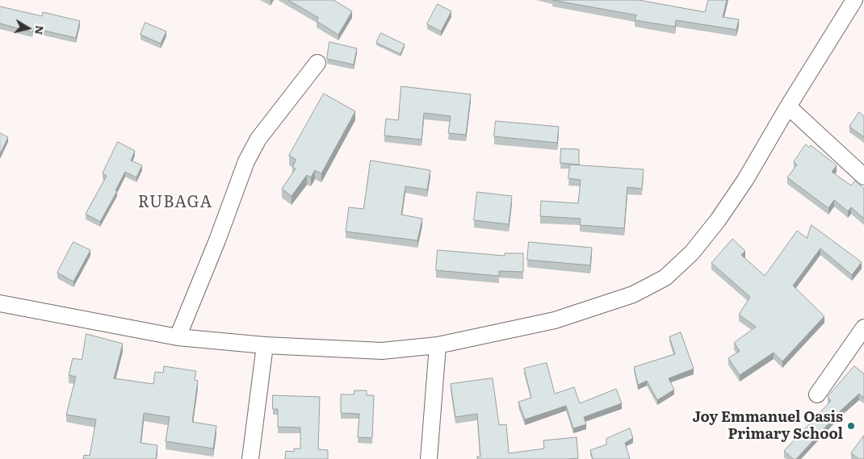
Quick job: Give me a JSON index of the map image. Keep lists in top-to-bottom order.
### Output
{
  "districts": ["RUBAGA"],
  "places": ["Joy Emmanuel Oasis Primary School"],
  "north": "right"
}
